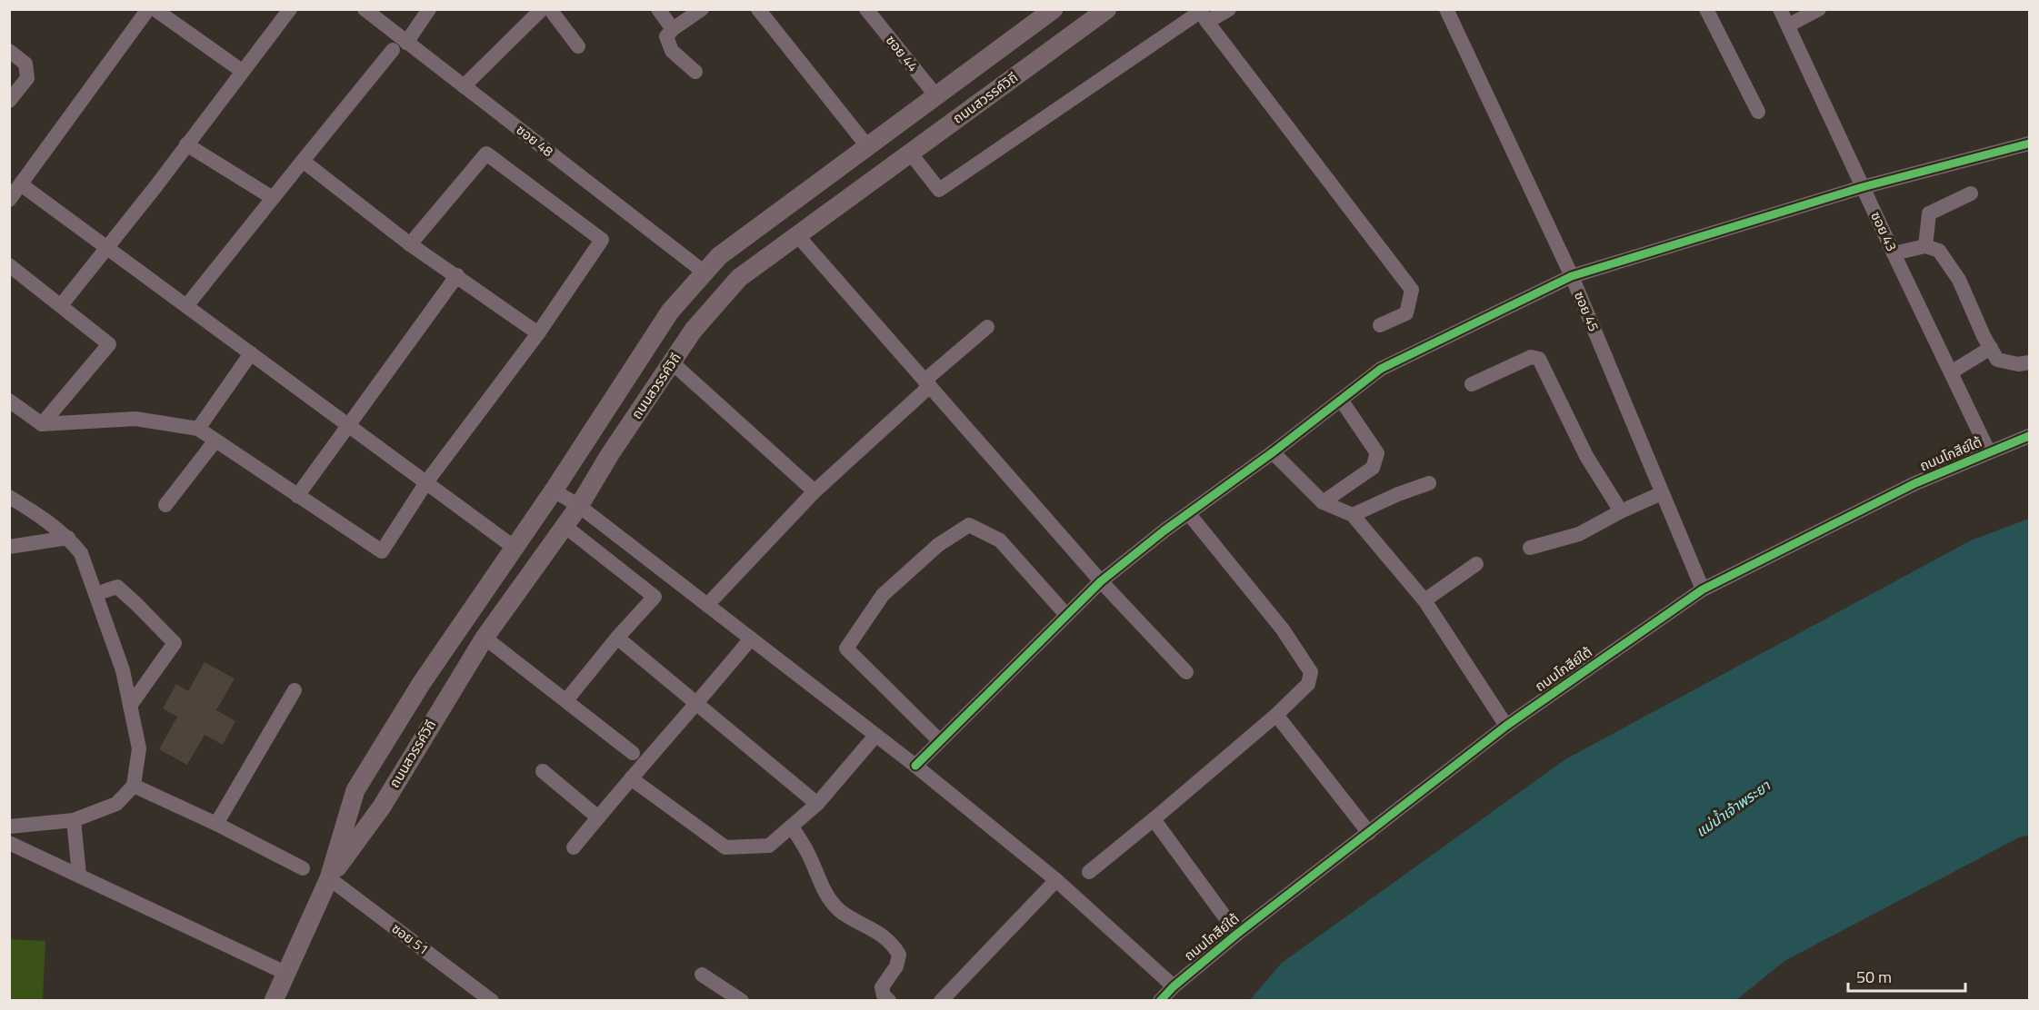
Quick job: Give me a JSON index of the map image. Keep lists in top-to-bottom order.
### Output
{
  "streets": {
    "main road": ["ถนนสวรรค์วิถี"],
    "street": [
      "ซอย 44",
      "ซอย 48",
      "ซอย 43",
      "ซอย 45",
      "ถนนโกสีย์ใต้",
      "ซอย 51"
    ]
  },
  "crossings": [
    ["ซอย 44", "ถนนสวรรค์วิถี"],
    ["ถนนสวรรค์วิถี", "ซอย 48"],
    ["ถนนสวรรค์วิถี", "ซอย 51"],
    ["ซอย 43", "ถนนโกสีย์ใต้"],
    ["ซอย 45", "ถนนโกสีย์ใต้"]
  ],
  "water": ["แม่น้ำเจ้าพระยา"],
  "scale_bar": "50 m"
}
